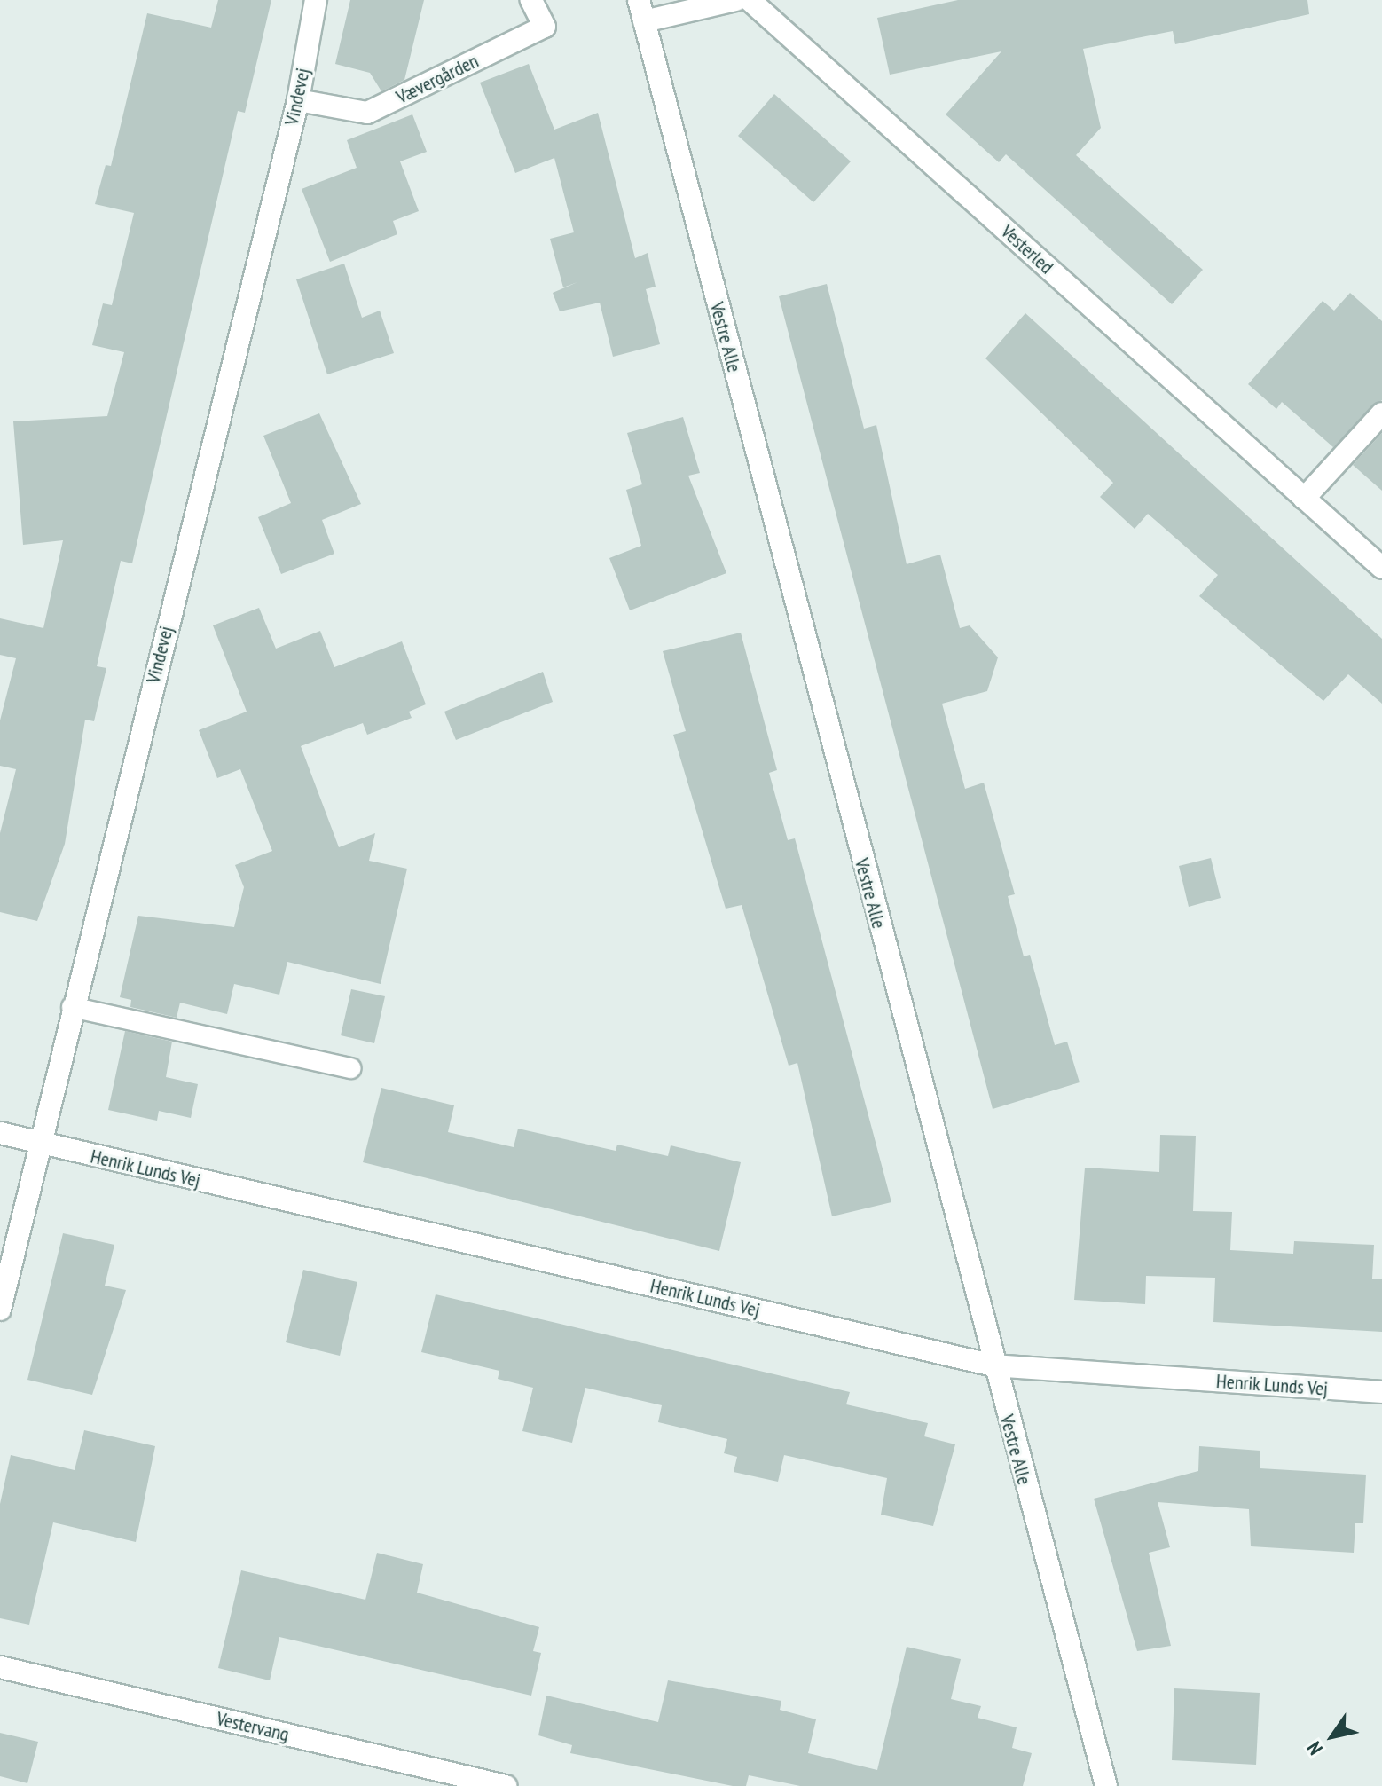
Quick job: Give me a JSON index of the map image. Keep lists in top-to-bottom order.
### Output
{
  "streets": {
    "street": [
      "Vævergården",
      "Vindevej",
      "Vesterled",
      "Vestre Alle",
      "Henrik Lunds Vej",
      "Vestervang"
    ]
  },
  "crossings": [
    ["Vævergården", "Vindevej"],
    ["Vindevej", "Henrik Lunds Vej"],
    ["Vestre Alle", "Henrik Lunds Vej"]
  ],
  "north": "bottom left"
}
